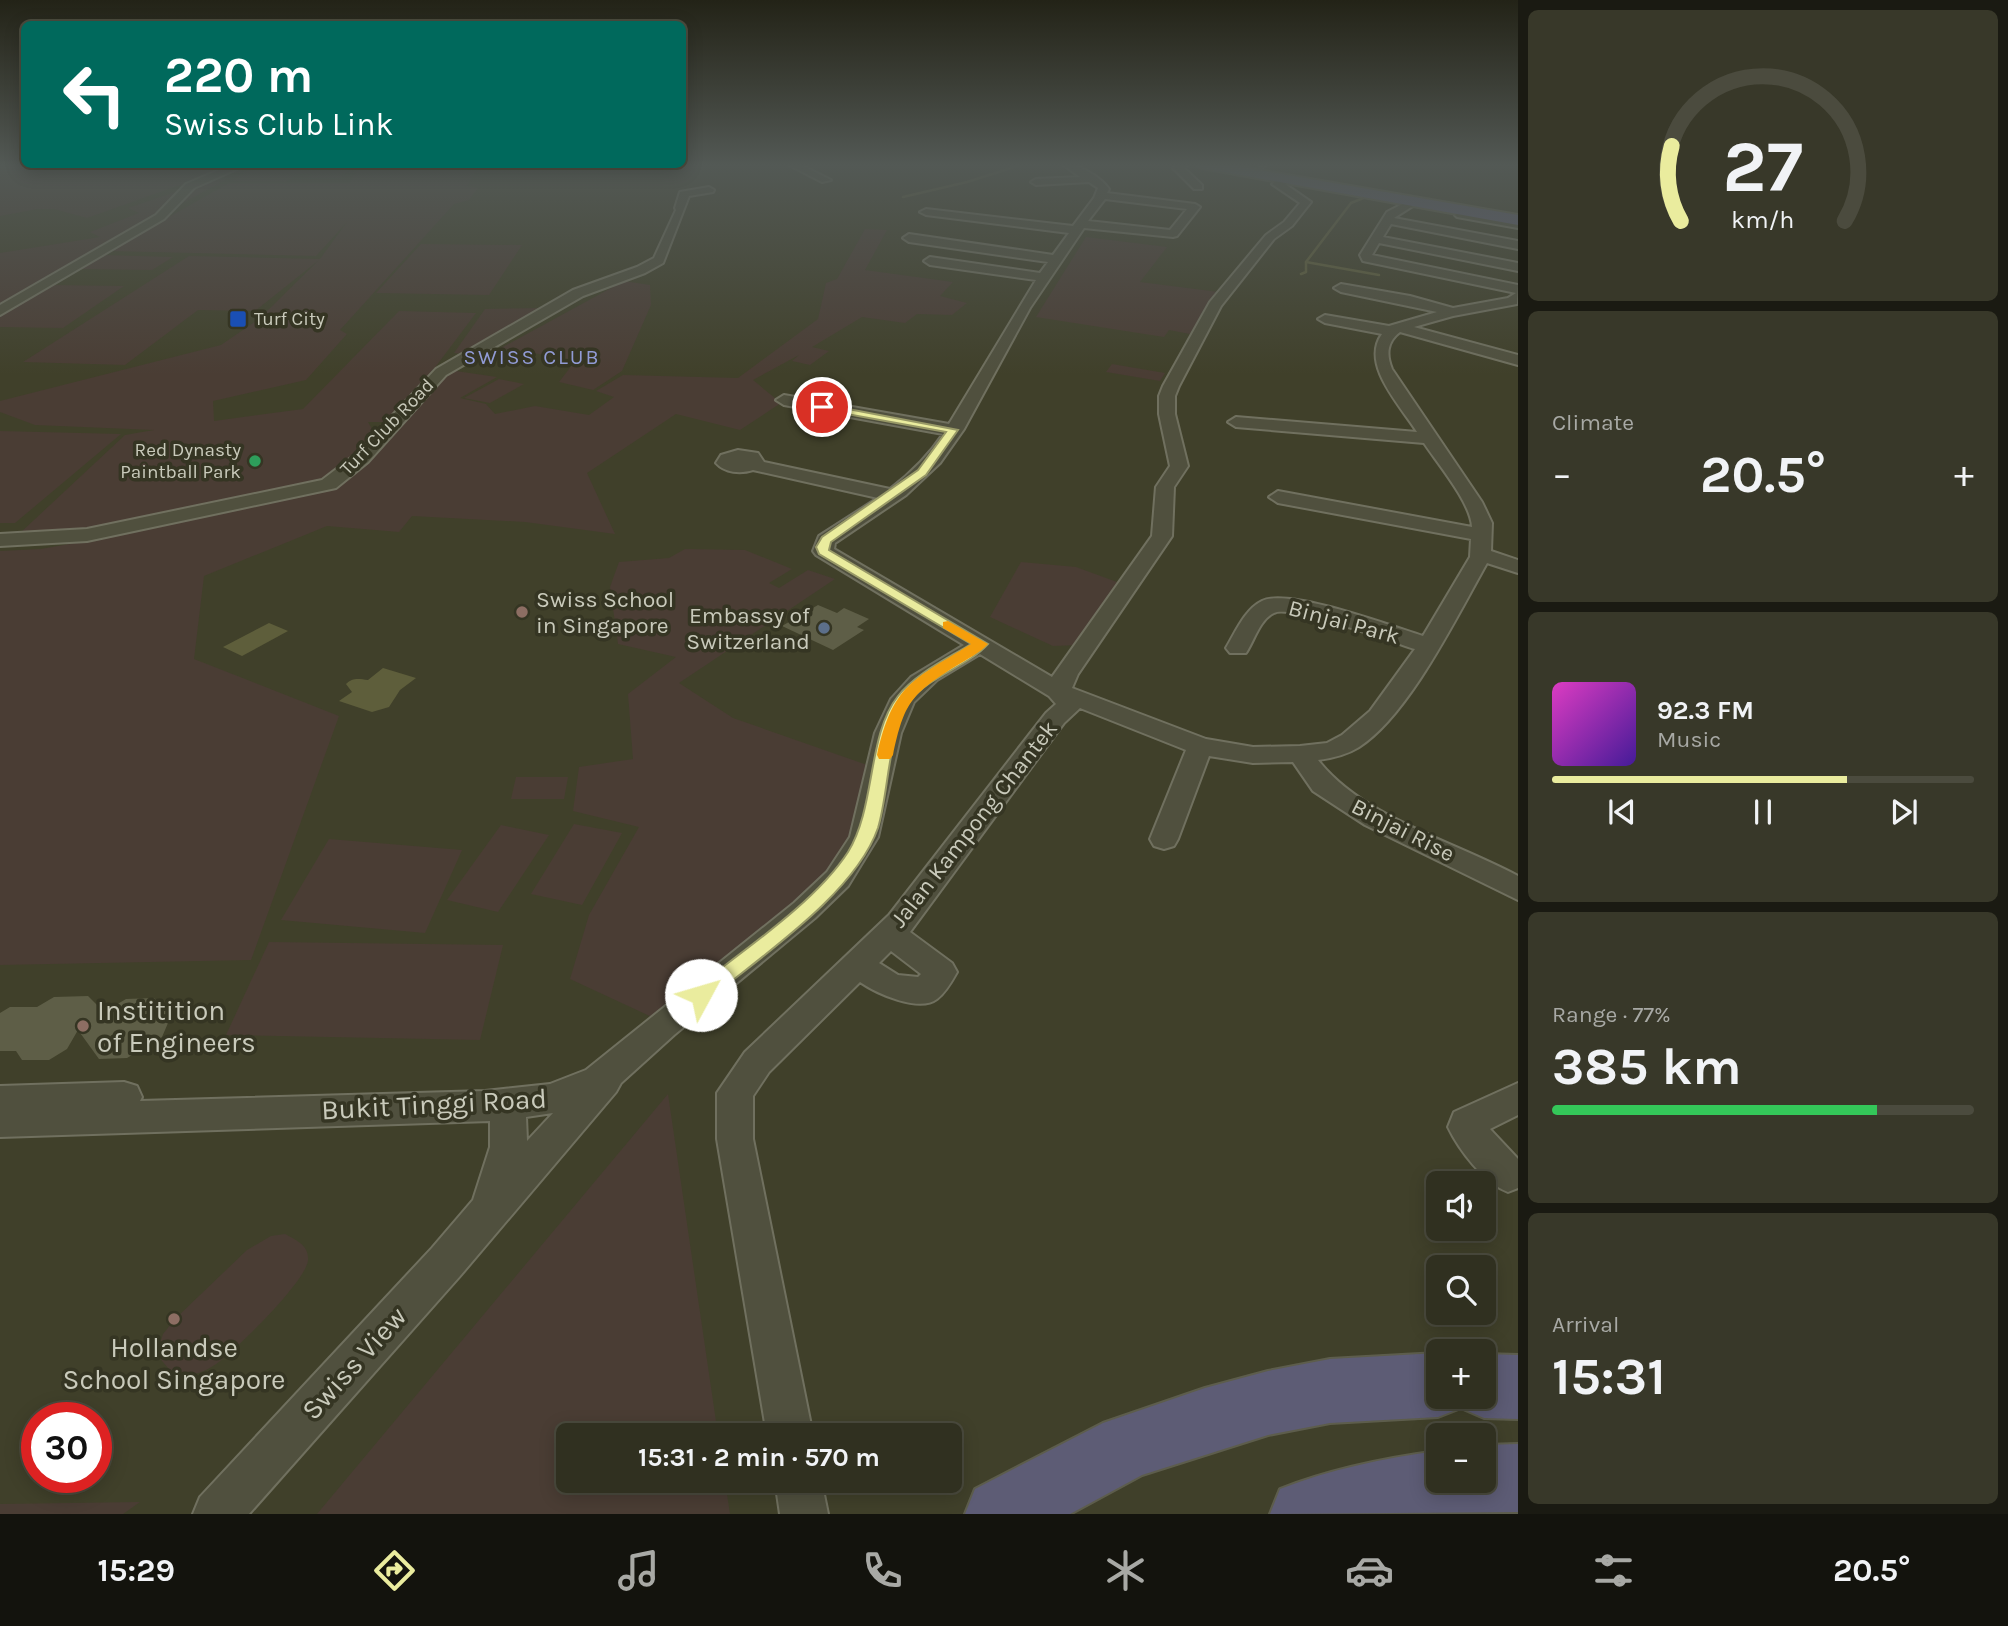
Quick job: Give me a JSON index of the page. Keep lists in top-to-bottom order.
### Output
{
  "streets": {
    "street": [
      "Turf Club Road",
      "Binjai Park",
      "Jalan Kampong Chantek",
      "Binjai Rise",
      "Bukit Tinggi Road",
      "Swiss View"
    ]
  },
  "crossings": [
    ["Binjai Park", "Jalan Kampong Chantek"],
    ["Binjai Park", "Binjai Rise"],
    ["Binjai Park", "Bukit Tinggi Road"],
    ["Bukit Tinggi Road", "Swiss View"]
  ],
  "districts": ["SWISS CLUB"],
  "places": {
    "transit": ["Turf City"],
    "other": [
      "Red Dynasty Paintball Park",
      "Swiss School in Singapore",
      "Embassy of Switzerland",
      "Institition of Engineers",
      "Hollandse School Singapore"
    ]
  },
  "page": {
    "turn": ["220 m", "Swiss Club Link"],
    "tile": [
      "Climate",
      ["Range · 77%", "385 km"],
      ["Arrival", "15:31"]
    ],
    "heat": ["−", "20.5°", "+"],
    "song": ["92.3 FM", "Music"],
    "map_buttons": ["+", "−"],
    "limit": "30",
    "trip": "15:31 · 2 min · 570 m",
    "tabs": ["15:29", "20.5°"],
    "gauge": ["27", "km/h"]
  }
}
